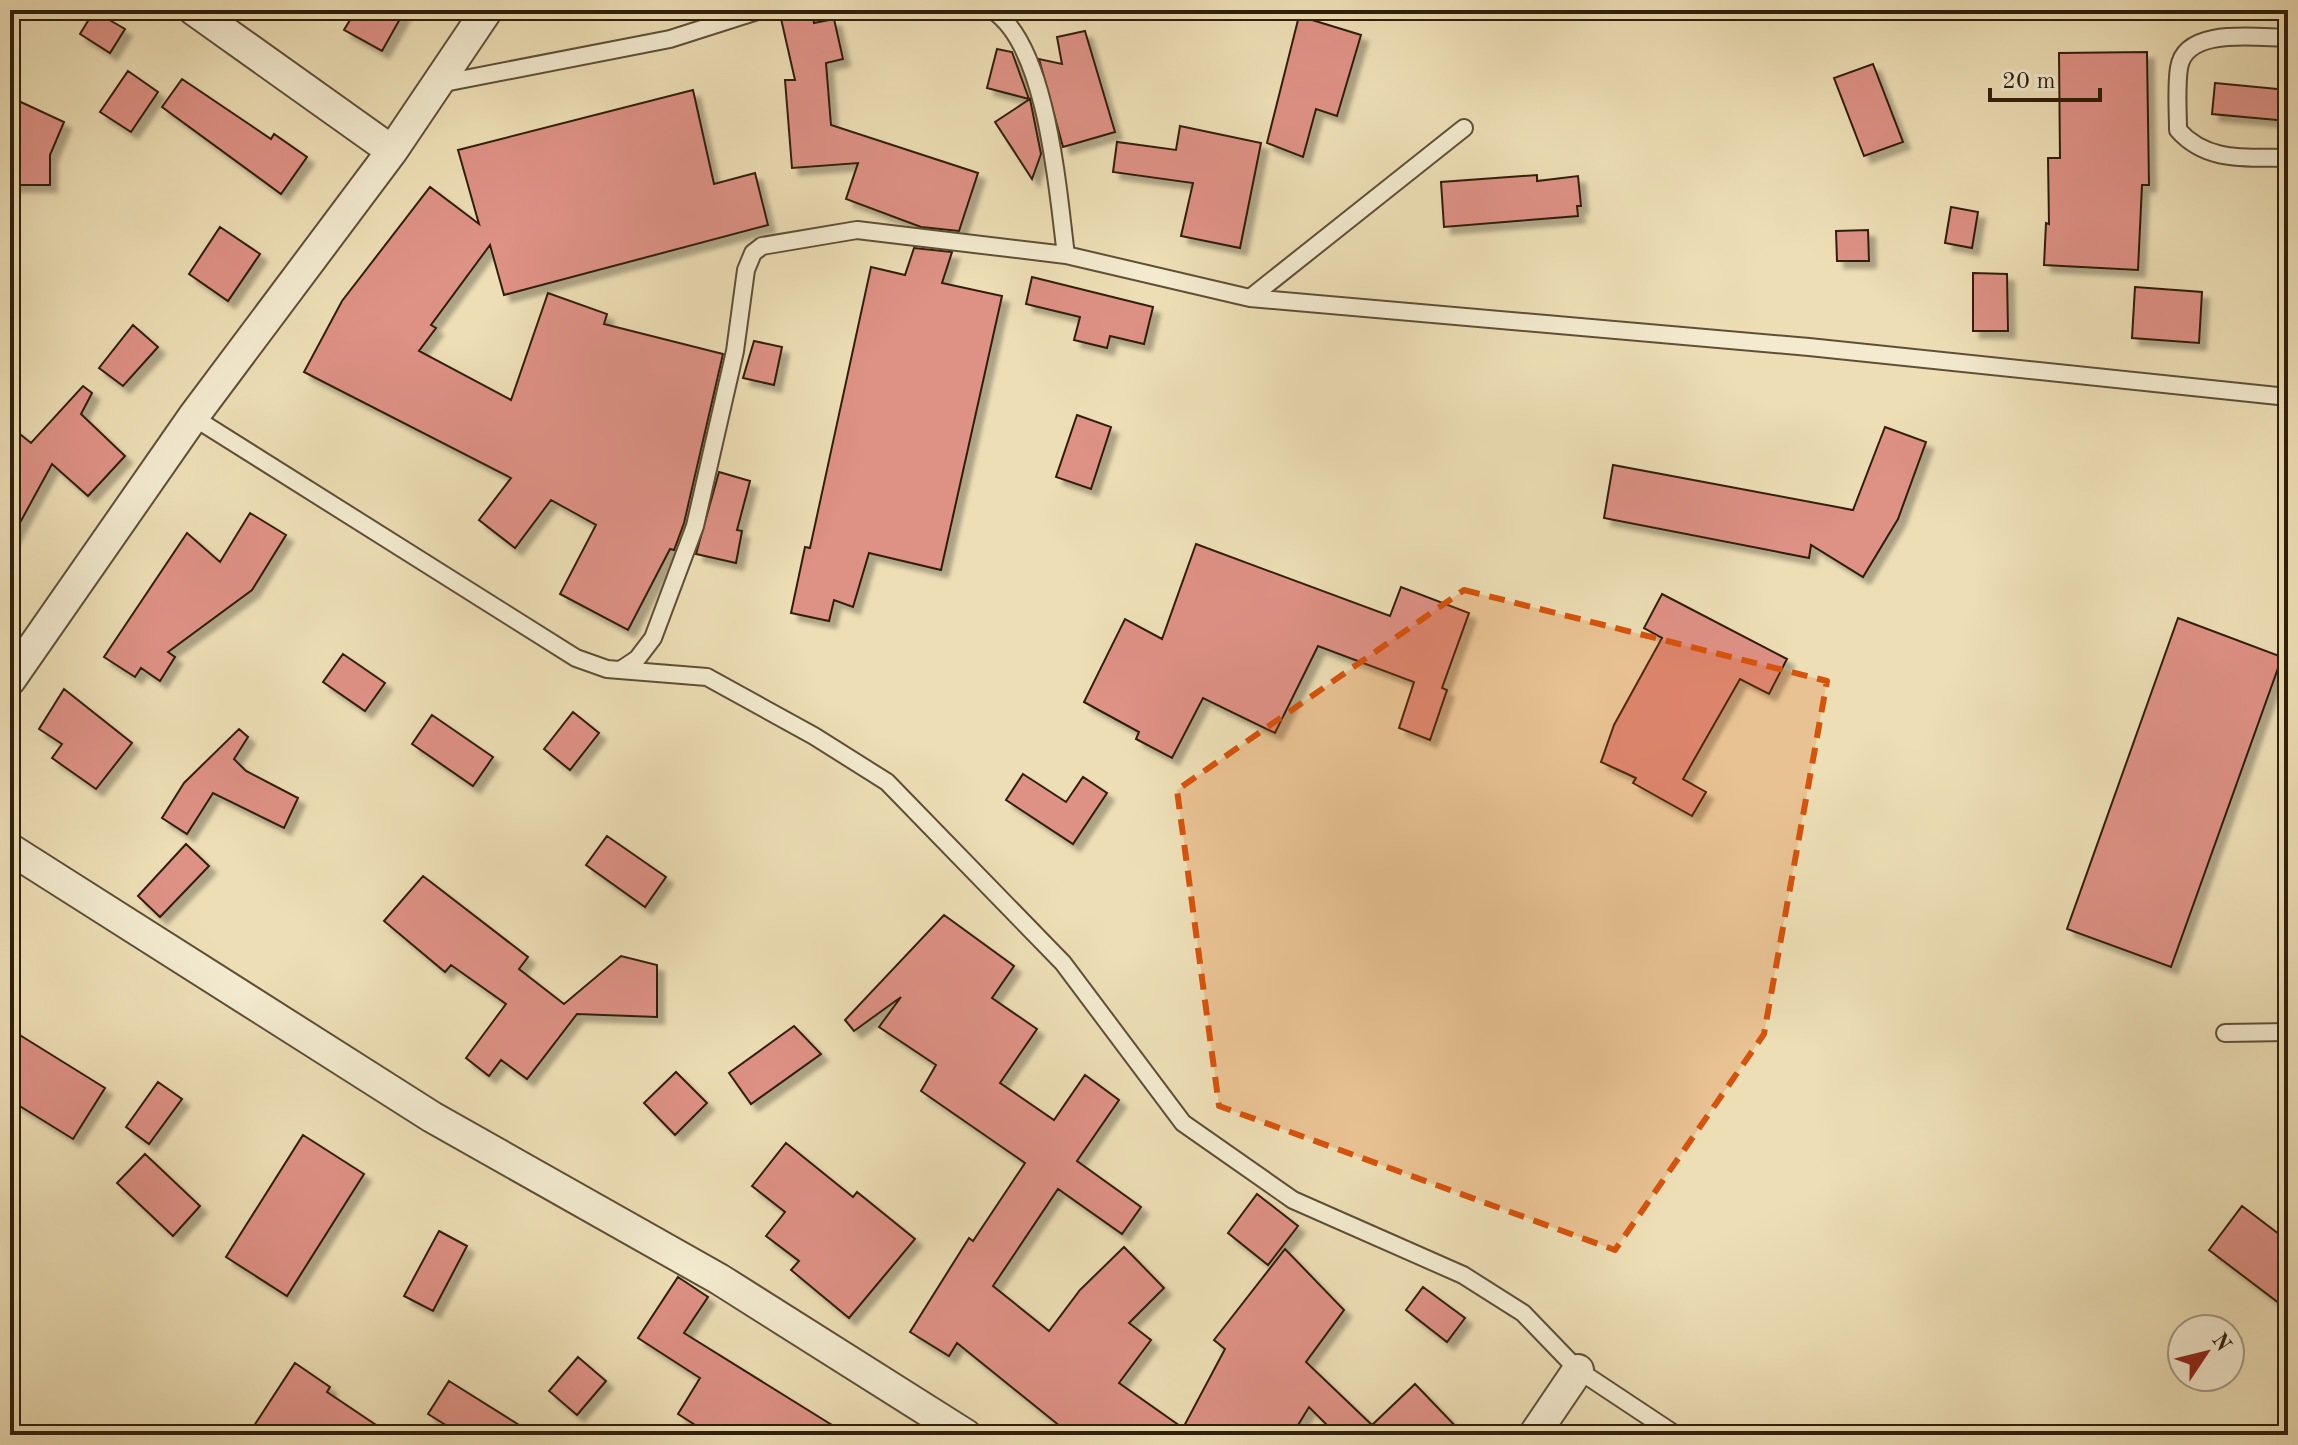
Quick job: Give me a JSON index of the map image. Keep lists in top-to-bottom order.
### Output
{
  "scale_bar": "20 m",
  "north": "top right"
}
